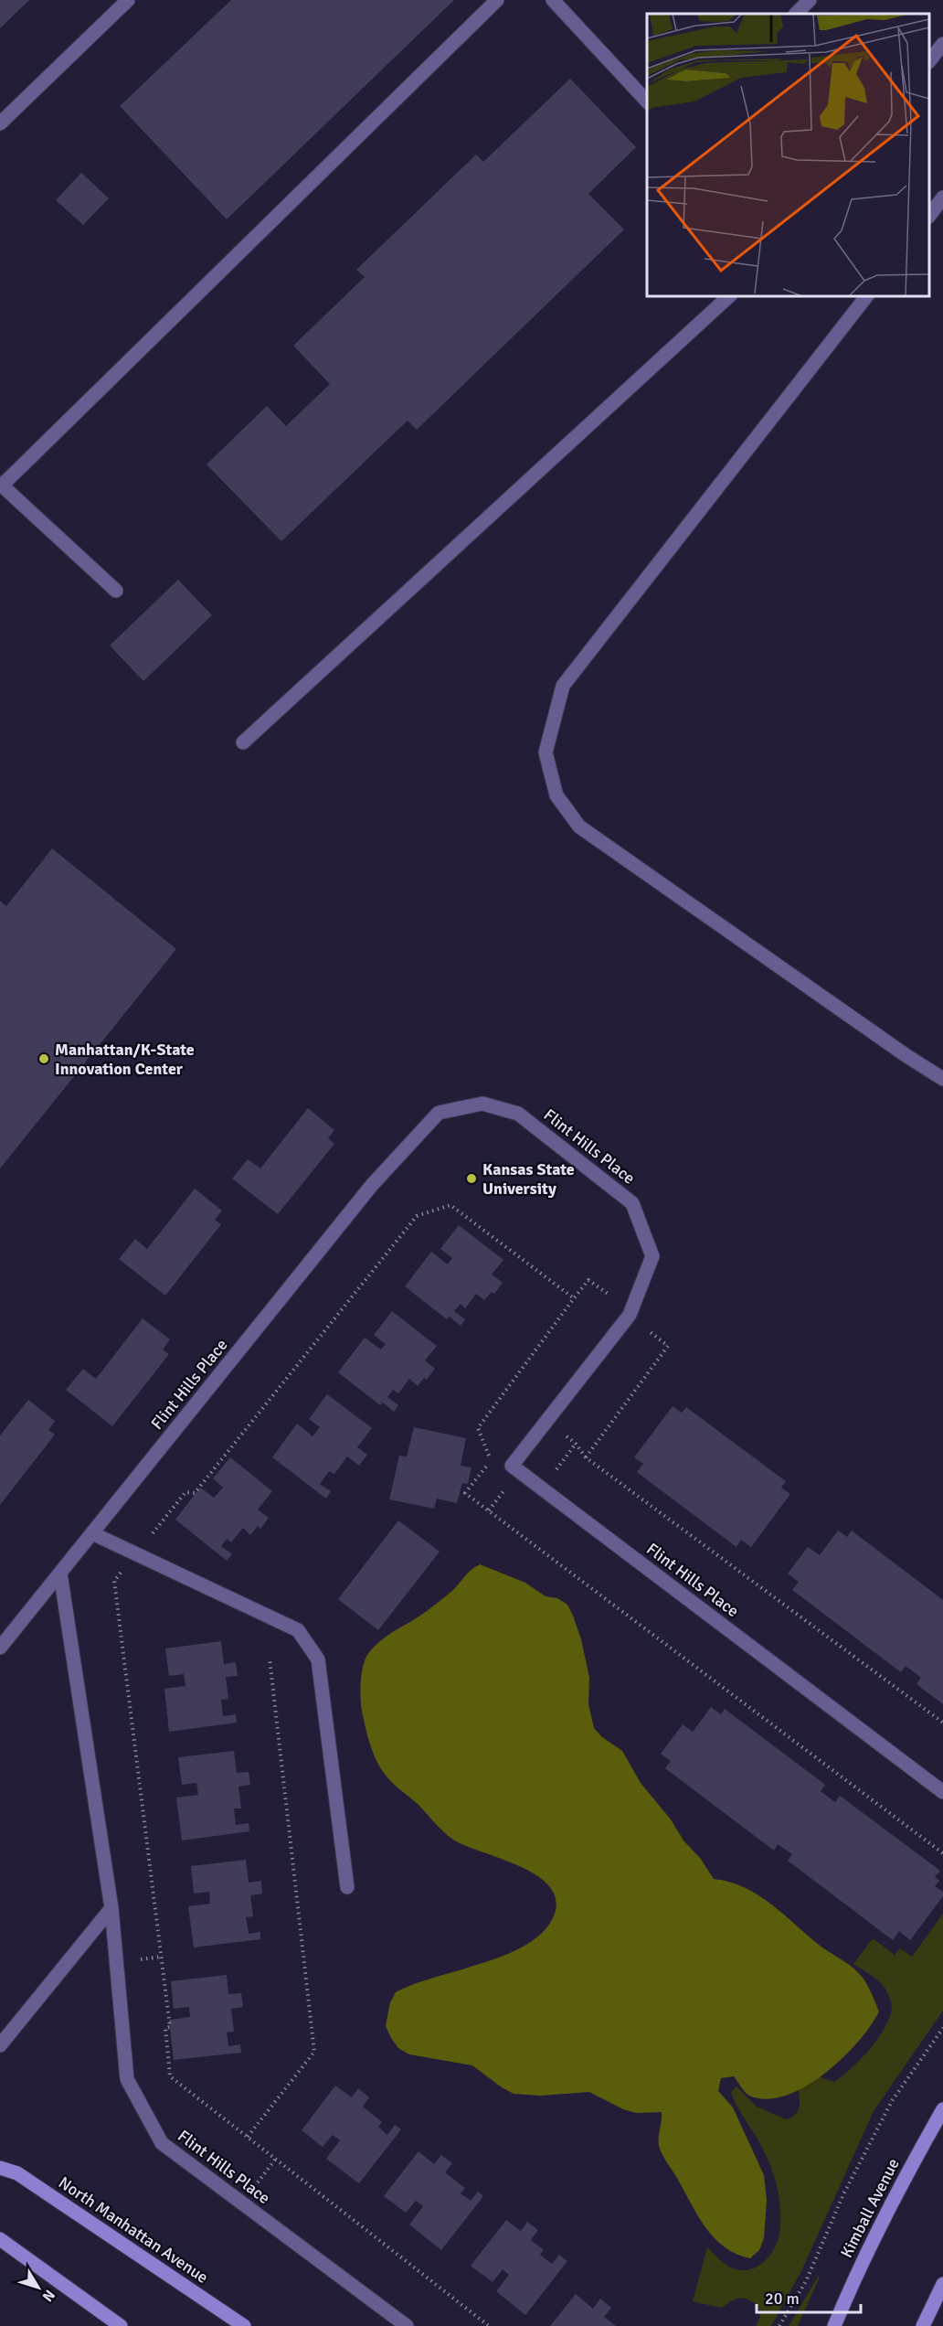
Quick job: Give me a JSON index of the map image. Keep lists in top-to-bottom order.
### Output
{
  "streets": {
    "street": ["Flint Hills Place", "Kimball Avenue", "North Manhattan Avenue"]
  },
  "places": ["Manhattan/K-State Innovation Center", "Kansas State University"],
  "scale_bar": "20 m",
  "north": "bottom right"
}
